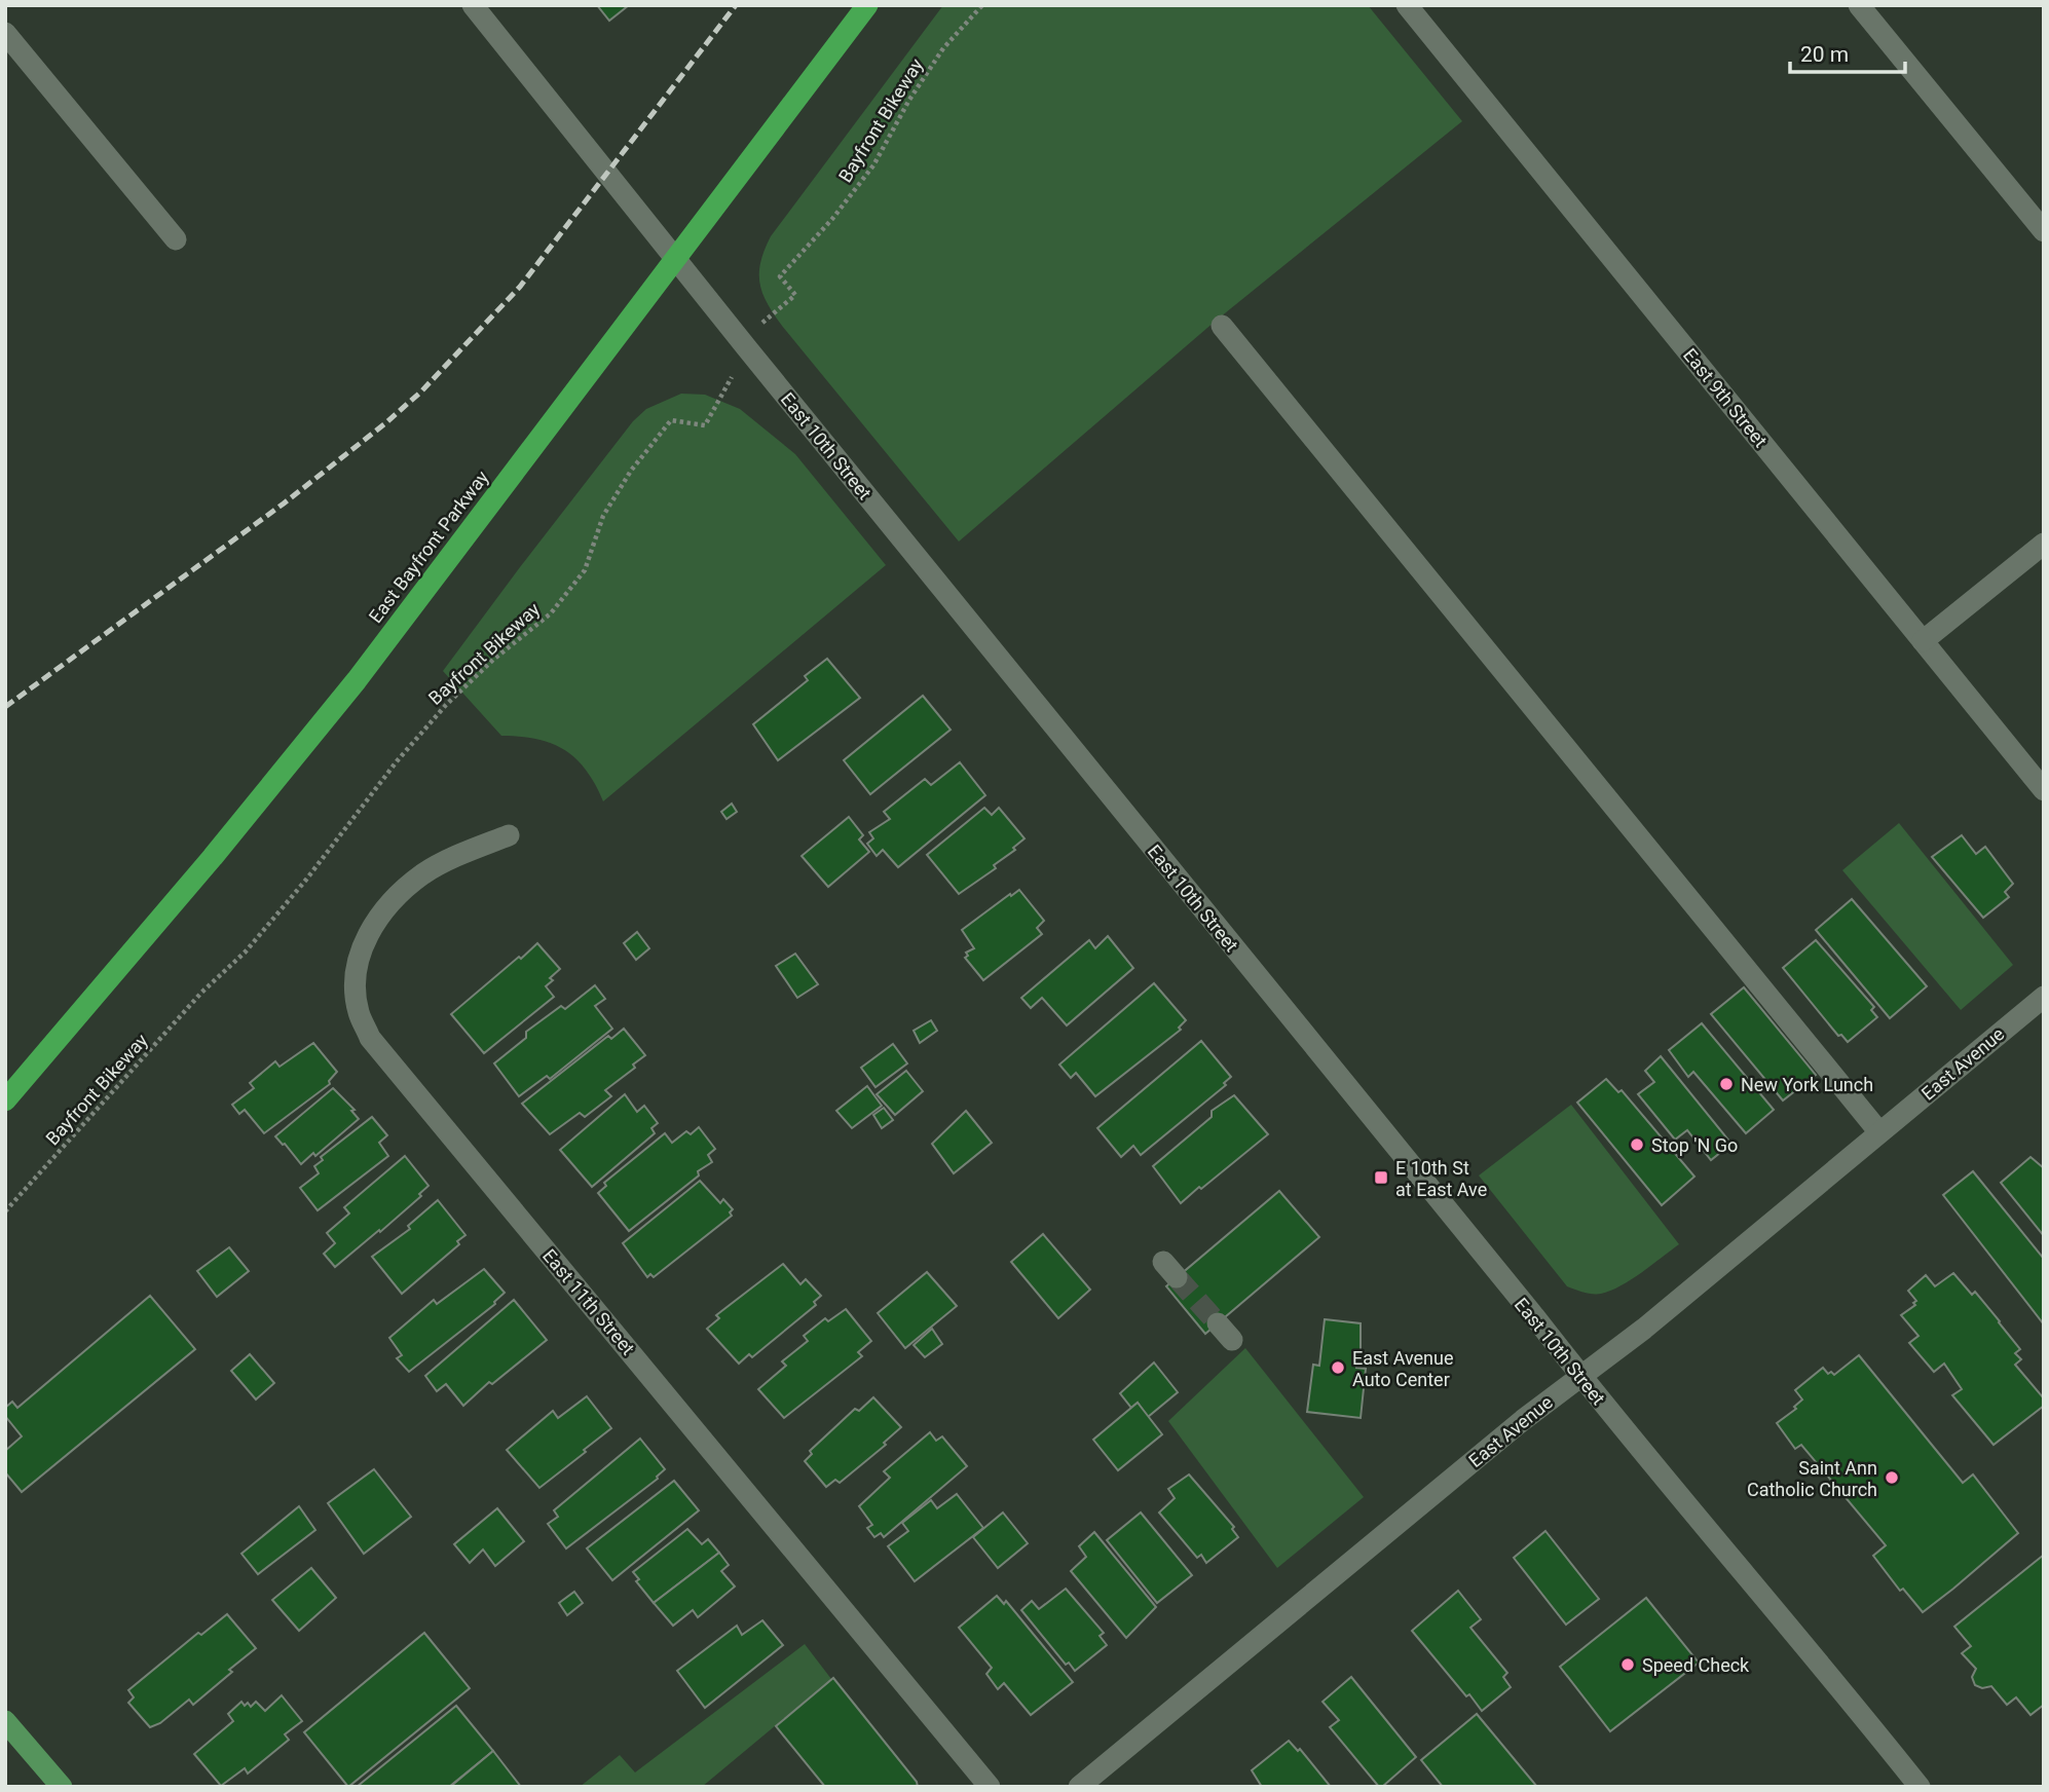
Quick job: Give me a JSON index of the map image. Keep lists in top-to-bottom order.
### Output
{
  "streets": {
    "highway": ["East Bayfront Parkway"],
    "street": [
      "East 9th Street",
      "East 10th Street",
      "East Avenue",
      "East 11th Street"
    ],
    "path": ["Bayfront Bikeway"]
  },
  "crossings": [
    ["Bayfront Bikeway", "East 10th Street"],
    ["East 10th Street", "East Bayfront Parkway"],
    ["East 10th Street", "East Avenue"]
  ],
  "places": {
    "other": [
      "New York Lunch",
      "Stop 'N Go",
      "East Avenue Auto Center",
      "Saint Ann Catholic Church",
      "Speed Check"
    ],
    "transit": ["E 10th St at East Ave"]
  },
  "scale_bar": "20 m"
}
